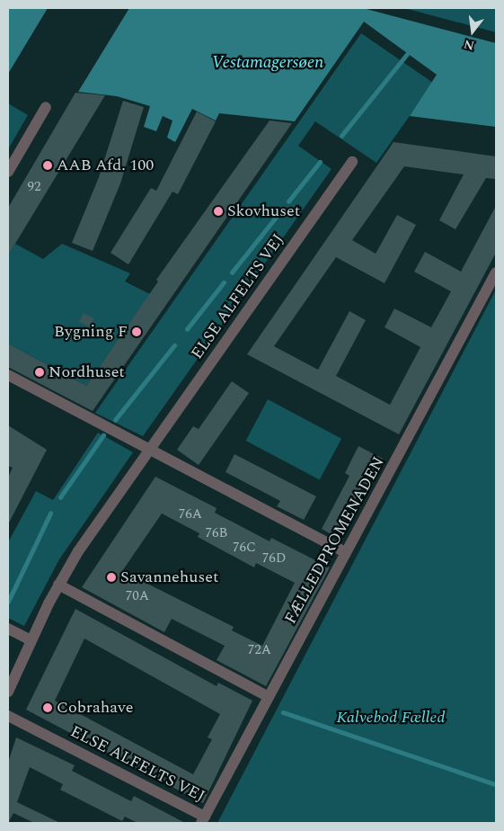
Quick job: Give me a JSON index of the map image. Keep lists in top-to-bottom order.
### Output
{
  "streets": {
    "street": ["ELSE ALFELTS VEJ", "FÆLLEDPROMENADEN"]
  },
  "crossings": [
    ["ELSE ALFELTS VEJ", "FÆLLEDPROMENADEN"]
  ],
  "water": ["Vestamagersøen"],
  "parks": ["Kalvebod Fælled"],
  "places": [
    "AAB Afd. 100",
    "Skovhuset",
    "Bygning F",
    "Nordhuset",
    "Savannehuset",
    "Cobrahave"
  ],
  "house_numbers": [
    "92",
    "76A",
    "76B",
    "76C",
    "76D",
    "70A",
    "72A"
  ],
  "north": "bottom"
}
